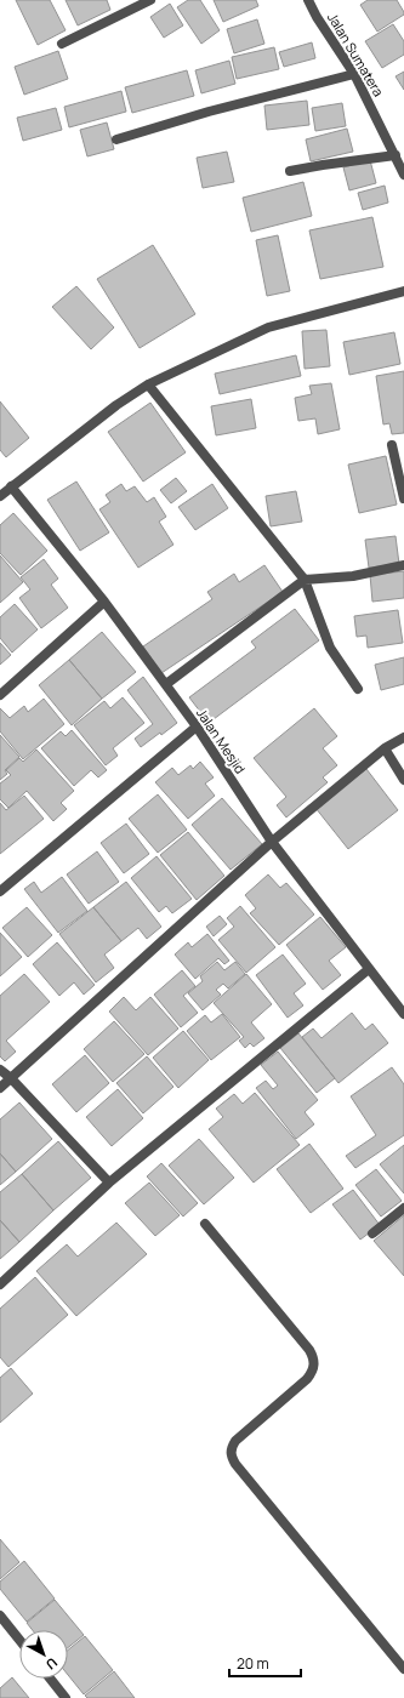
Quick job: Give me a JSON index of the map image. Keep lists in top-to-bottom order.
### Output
{
  "streets": {
    "street": ["Jalan Sumatera", "Jalan Mesjid"]
  },
  "scale_bar": "20 m",
  "north": "bottom right"
}
